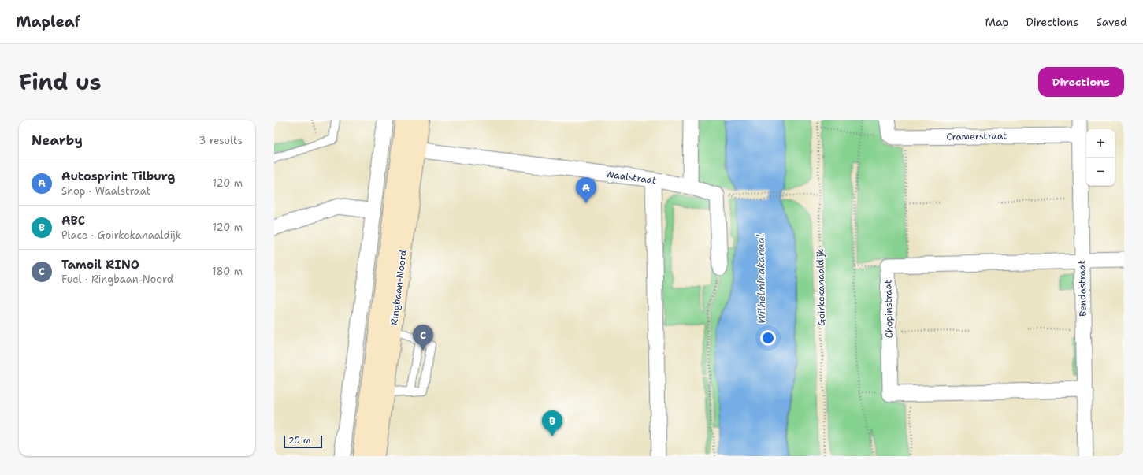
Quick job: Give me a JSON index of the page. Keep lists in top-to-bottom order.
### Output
{
  "streets": {
    "main road": ["Ringbaan-Noord"],
    "street": [
      "Cramerstraat",
      "Waalstraat",
      "Bendastraat",
      "Chopinstraat"
    ],
    "path": ["Goirkekanaaldijk"]
  },
  "crossings": [
    ["Cramerstraat", "Bendastraat"],
    ["Waalstraat", "Ringbaan-Noord"],
    ["Bendastraat", "Chopinstraat"]
  ],
  "water": ["Wilhelminakanaal"],
  "scale_bar": "20 m",
  "page": {
    "header": "Mapleaf",
    "nav": ["Map", "Directions", "Saved"],
    "title": "Find us",
    "buttons": "Directions",
    "heading": ["Nearby", "3 results"],
    "map_buttons": ["+", "−"],
    "list": [
      {
        "mark": "A",
        "name": "Autosprint Tilburg",
        "note": "Shop · Waalstraat",
        "value": "120 m"
      },
      {
        "mark": "B",
        "name": "ABC",
        "note": "Place · Goirkekanaaldijk",
        "value": "120 m"
      },
      {
        "mark": "C",
        "name": "Tamoil RINO",
        "note": "Fuel · Ringbaan-Noord",
        "value": "180 m"
      }
    ],
    "pins": ["A", "C", "B"],
    "scale": "20 m"
  }
}
